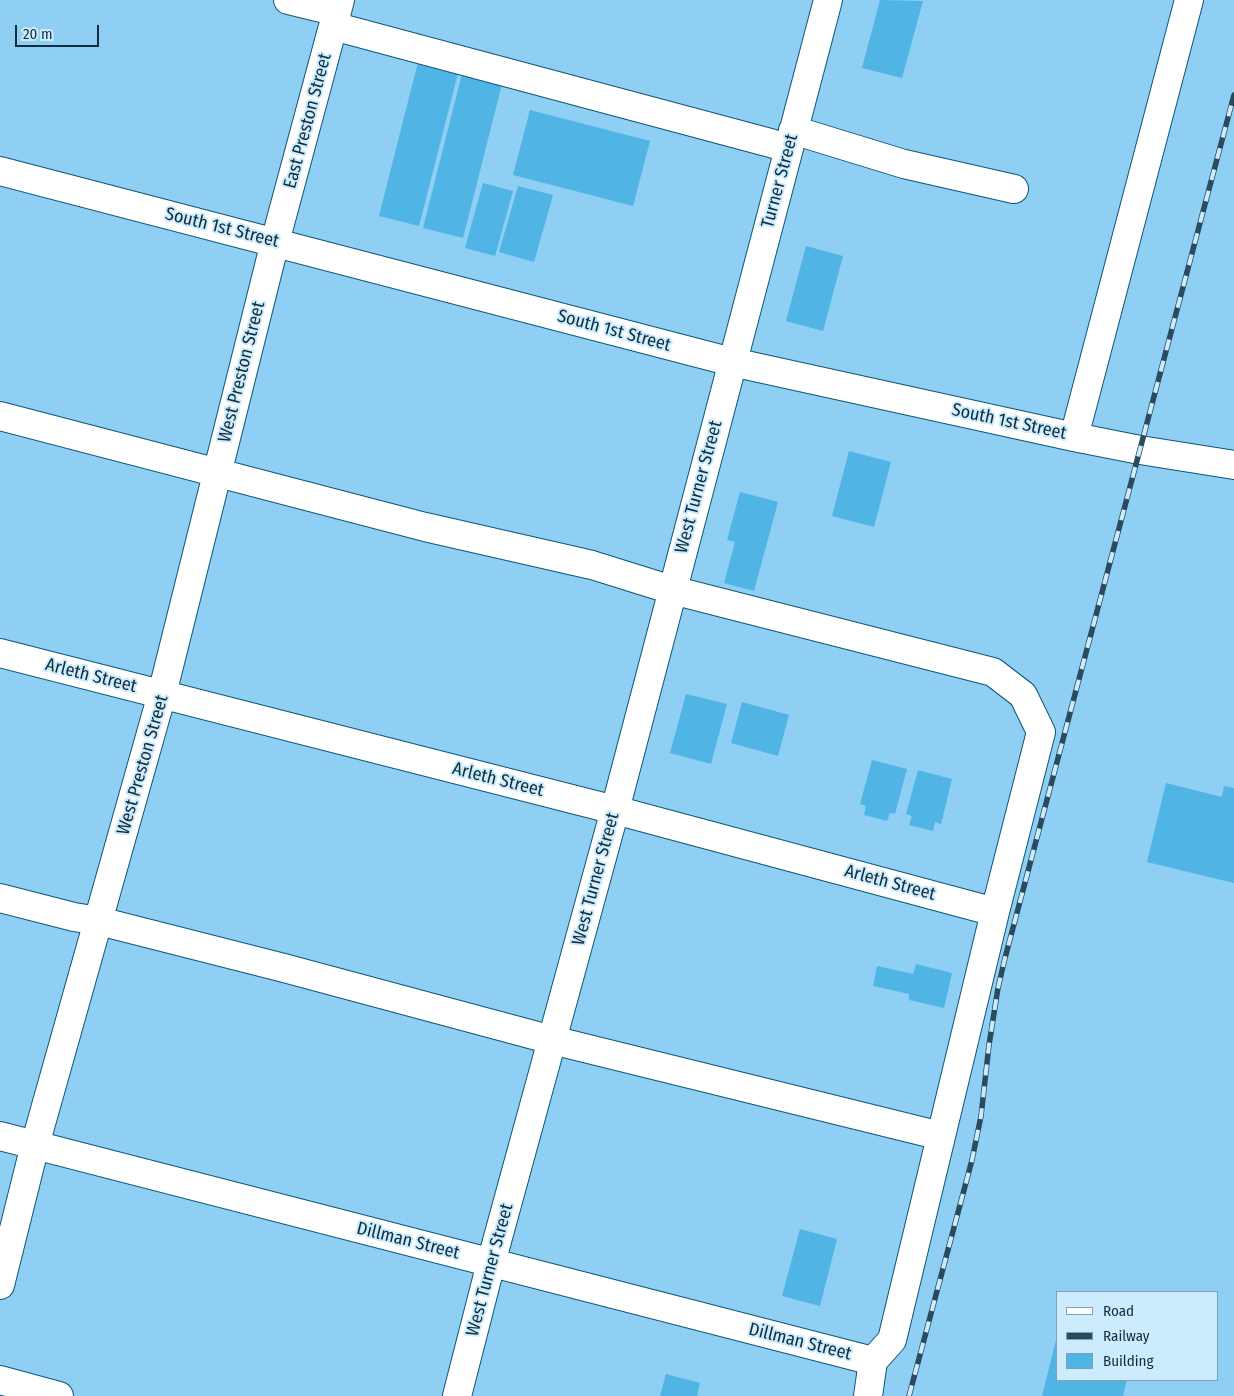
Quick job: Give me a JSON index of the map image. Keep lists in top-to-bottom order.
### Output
{
  "streets": {
    "street": [
      "East Preston Street",
      "Turner Street",
      "South 1st Street",
      "West Preston Street",
      "West Turner Street",
      "Arleth Street",
      "Dillman Street"
    ]
  },
  "crossings": [
    ["East Preston Street", "South 1st Street"],
    ["East Preston Street", "West Preston Street"],
    ["Turner Street", "South 1st Street"],
    ["Turner Street", "West Turner Street"],
    ["South 1st Street", "West Preston Street"],
    ["South 1st Street", "West Turner Street"],
    ["West Preston Street", "Arleth Street"],
    ["West Preston Street", "Dillman Street"],
    ["West Turner Street", "Arleth Street"],
    ["West Turner Street", "Dillman Street"]
  ],
  "legend": ["Road", "Railway", "Building"],
  "scale_bar": "20 m"
}
